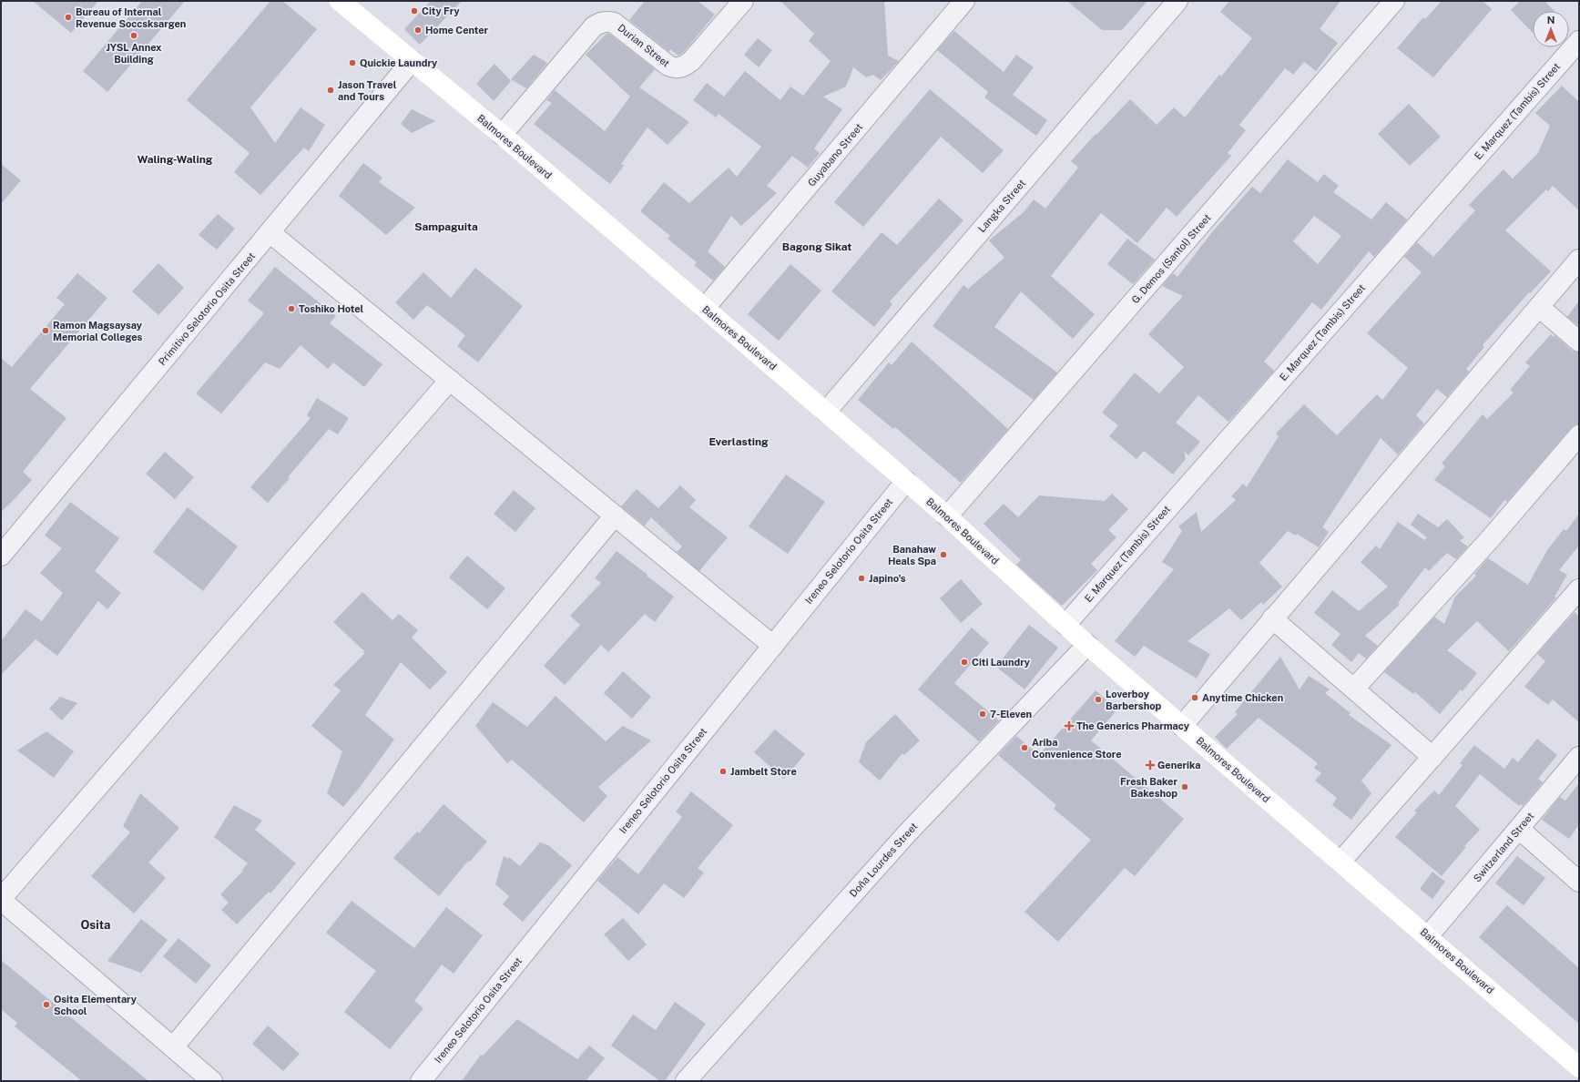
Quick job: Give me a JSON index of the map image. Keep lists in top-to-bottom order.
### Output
{
  "streets": {
    "main road": ["Balmores Boulevard"],
    "street": [
      "Durian Street",
      "E. Marquez (Tambis) Street",
      "Guyabano Street",
      "Langka Street",
      "G. Demos (Santol) Street",
      "Primitivo Selotorio Osita Street",
      "Ireneo Selotorio Osita Street",
      "Switzerland Street",
      "Doña Lourdes Street"
    ]
  },
  "crossings": [
    ["Durian Street", "Balmores Boulevard"],
    ["E. Marquez (Tambis) Street", "Balmores Boulevard"],
    ["Balmores Boulevard", "Guyabano Street"],
    ["Balmores Boulevard", "Langka Street"],
    ["Balmores Boulevard", "G. Demos (Santol) Street"],
    ["Balmores Boulevard", "Primitivo Selotorio Osita Street"],
    ["Balmores Boulevard", "Ireneo Selotorio Osita Street"],
    ["Balmores Boulevard", "Switzerland Street"],
    ["Balmores Boulevard", "Doña Lourdes Street"]
  ],
  "districts": [
    "Waling-Waling",
    "Sampaguita",
    "Bagong Sikat",
    "Everlasting",
    "Osita"
  ],
  "places": {
    "other": [
      "City Fry",
      "Bureau of Internal Revenue Soccsksargen",
      "Home Center",
      "JYSL Annex Building",
      "Quickie Laundry",
      "Jason Travel and Tours",
      "Toshiko Hotel",
      "Ramon Magsaysay Memorial Colleges",
      "Banahaw Heals Spa",
      "Japino's",
      "Citi Laundry",
      "Anytime Chicken",
      "Loverboy Barbershop",
      "7-Eleven",
      "Ariba Convenience Store",
      "Jambelt Store",
      "Fresh Baker Bakeshop",
      "Osita Elementary School"
    ],
    "health": ["The Generics Pharmacy", "Generika"]
  },
  "north": "top"
}
